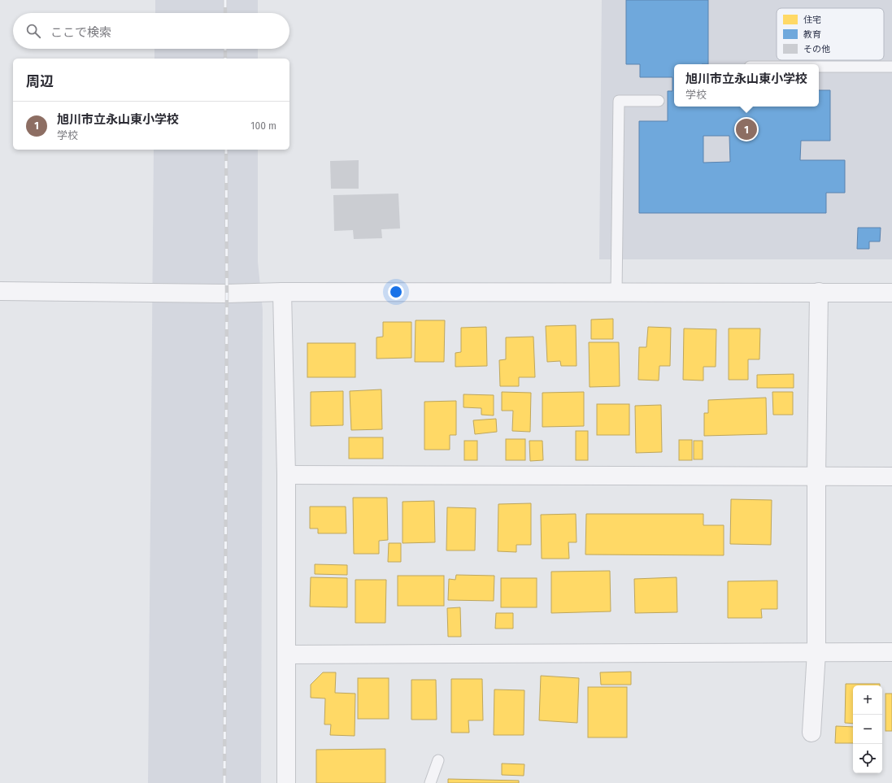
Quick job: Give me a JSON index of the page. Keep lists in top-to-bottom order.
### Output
{
  "legend": ["住宅", "教育", "その他"],
  "page": {
    "search": "ここで検索",
    "heading": "周辺",
    "popup": ["旭川市立永山東小学校", "学校"],
    "list": [
      {
        "mark": "1",
        "name": "旭川市立永山東小学校",
        "note": "学校",
        "value": "100 m"
      }
    ],
    "pins": "1",
    "map_buttons": ["+", "−"]
  }
}
